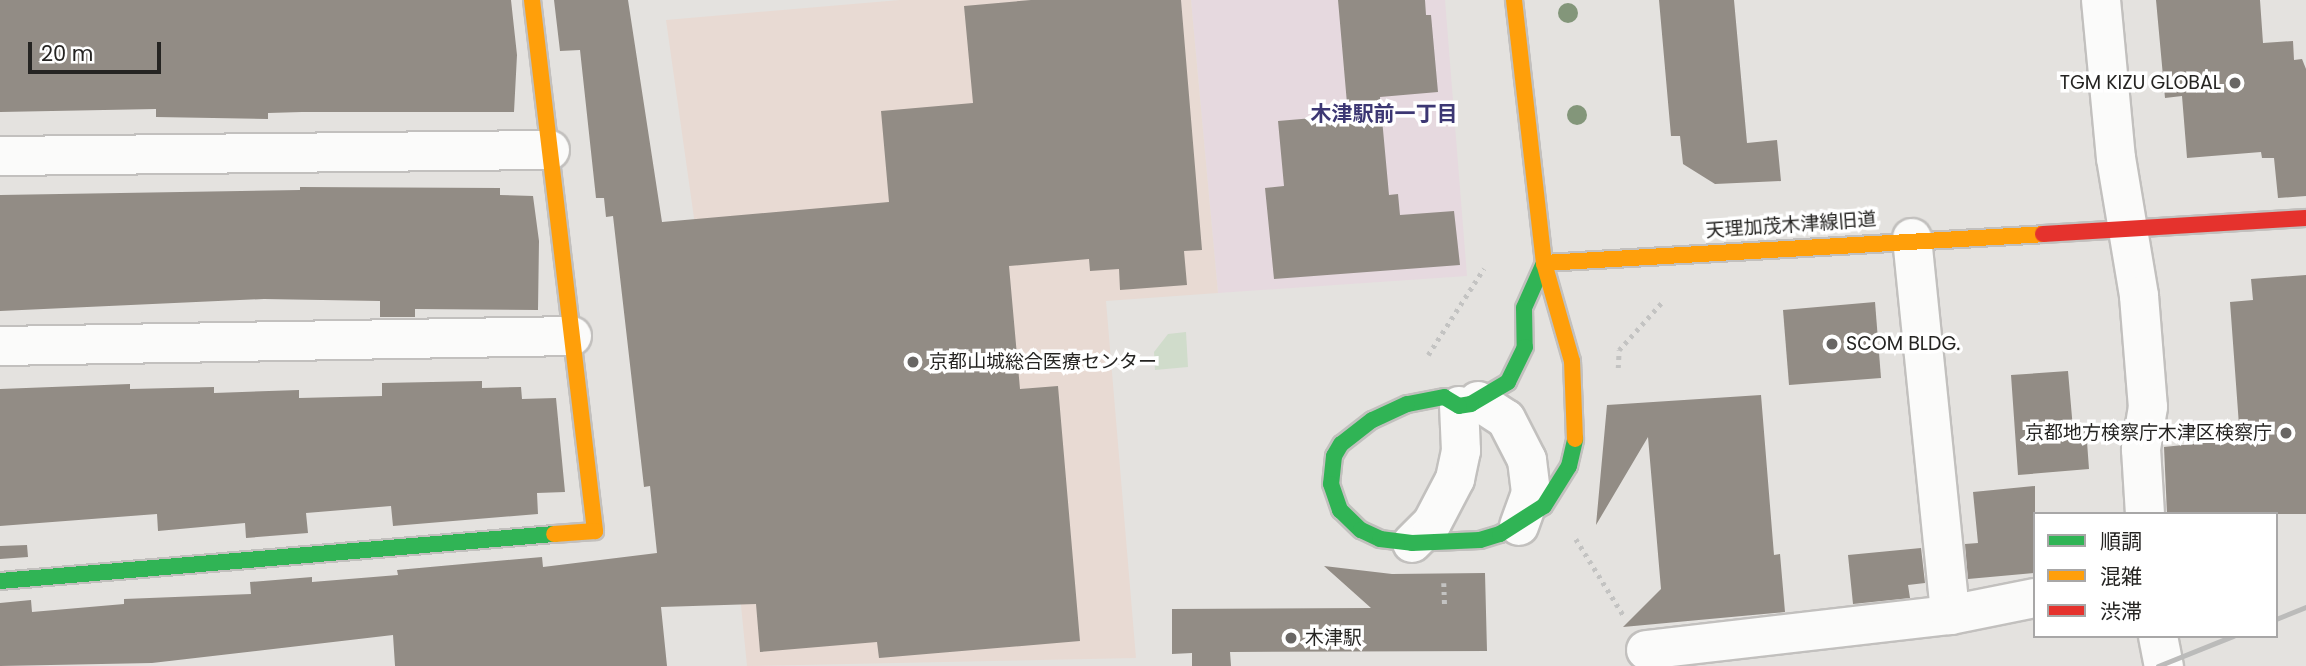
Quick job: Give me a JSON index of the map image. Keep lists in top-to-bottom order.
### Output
{
  "streets": {
    "street": ["天理加茂木津線旧道"]
  },
  "districts": ["木津駅前一丁目"],
  "places": [
    "TGM KIZU GLOBAL",
    "SCOM BLDG.",
    "京都山城総合医療センター",
    "京都地方検察庁木津区検察庁",
    "木津駅"
  ],
  "legend": ["順調", "混雑", "渋滞"],
  "scale_bar": "20 m"
}
